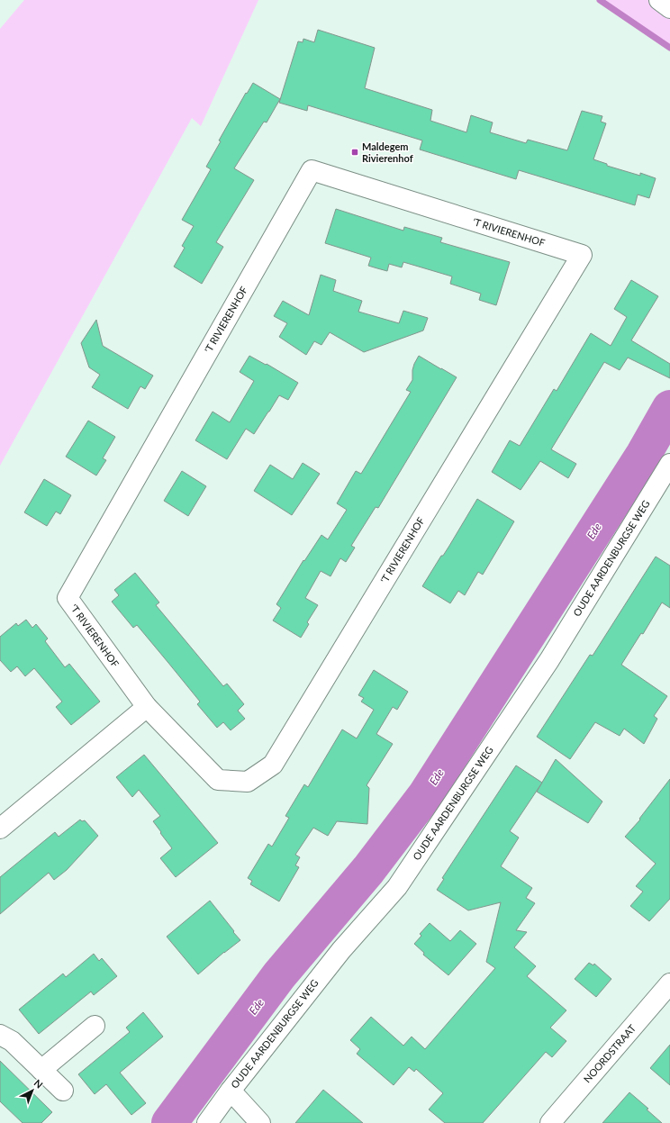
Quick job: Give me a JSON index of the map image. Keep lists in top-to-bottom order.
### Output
{
  "streets": {
    "street": ["'T RIVIERENHOF", "OUDE AARDENBURGSE WEG", "NOORDSTRAAT"]
  },
  "water": ["Ede"],
  "places": {
    "transit": ["Maldegem Rivierenhof"]
  },
  "north": "top right"
}
